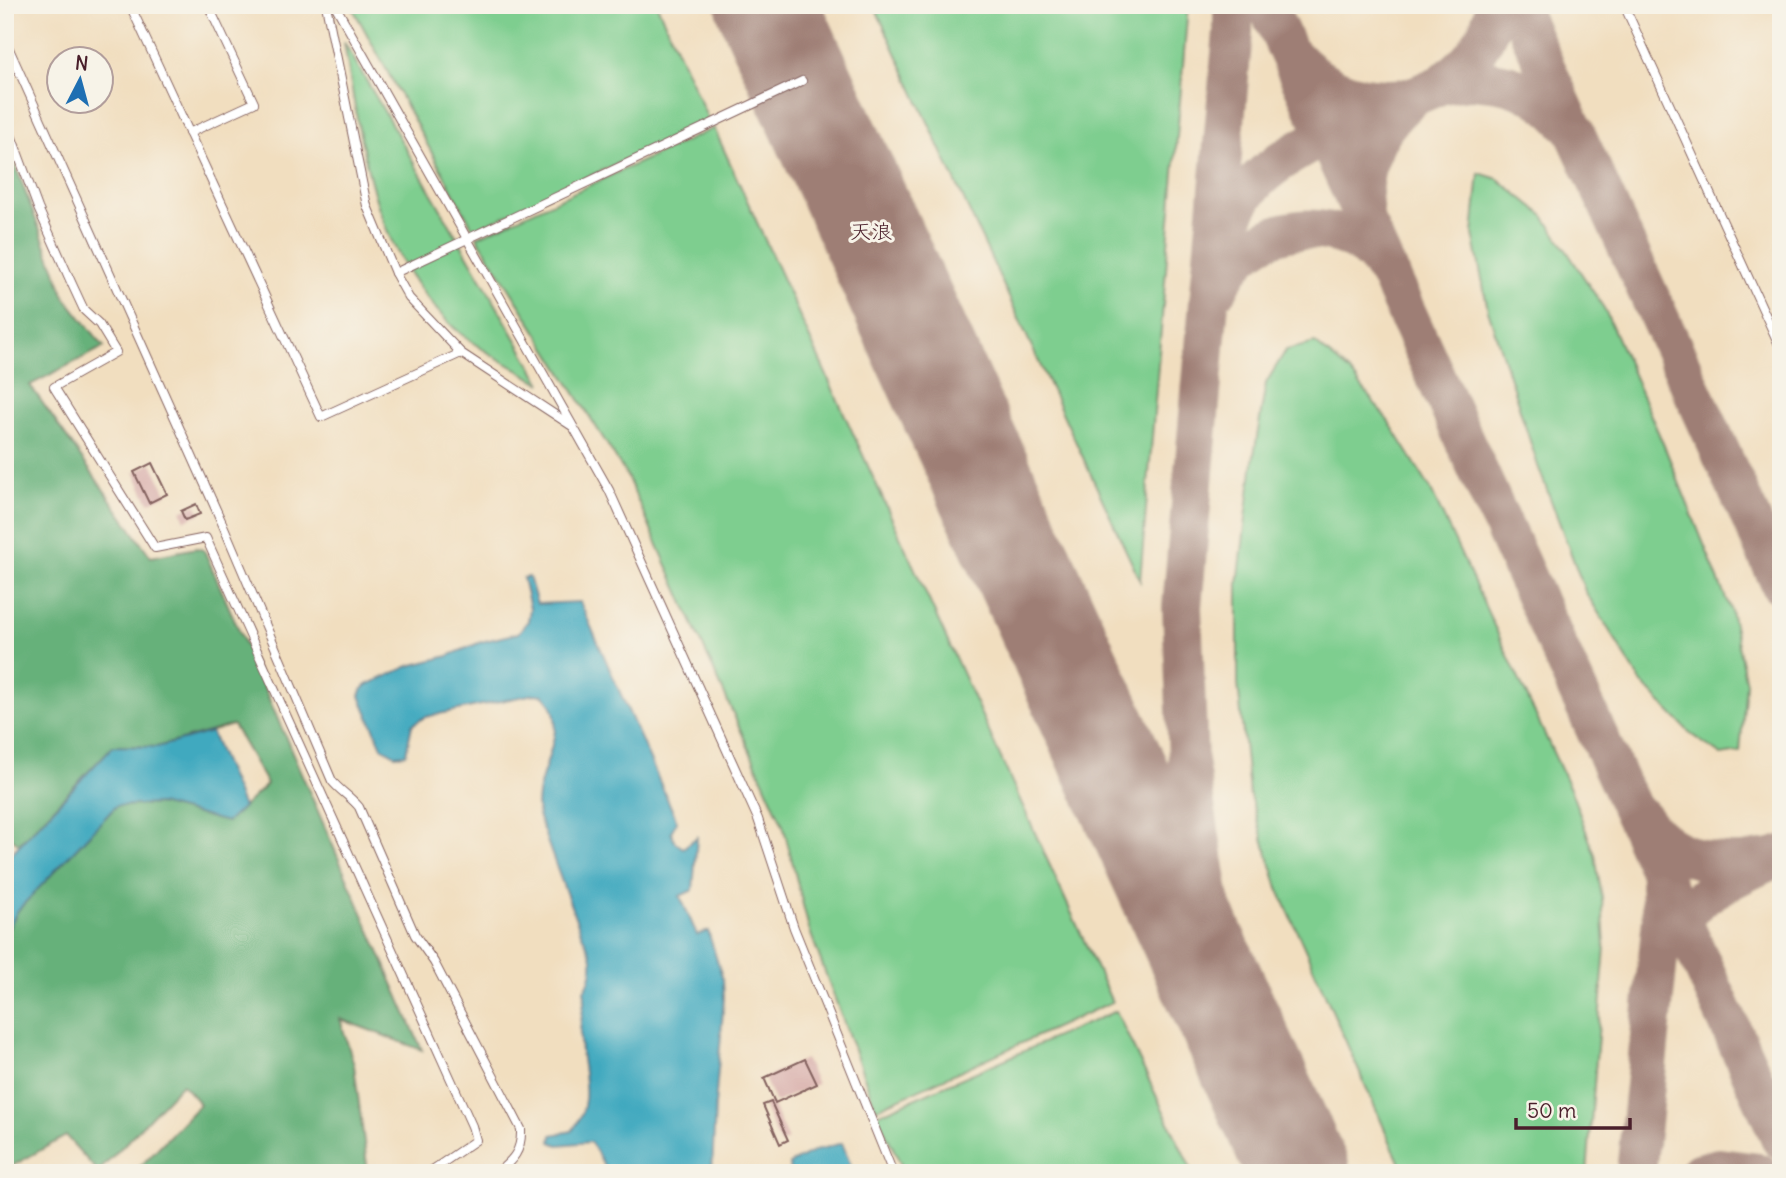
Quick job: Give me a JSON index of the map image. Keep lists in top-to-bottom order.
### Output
{
  "districts": ["天浪"],
  "scale_bar": "50 m",
  "north": "top"
}
